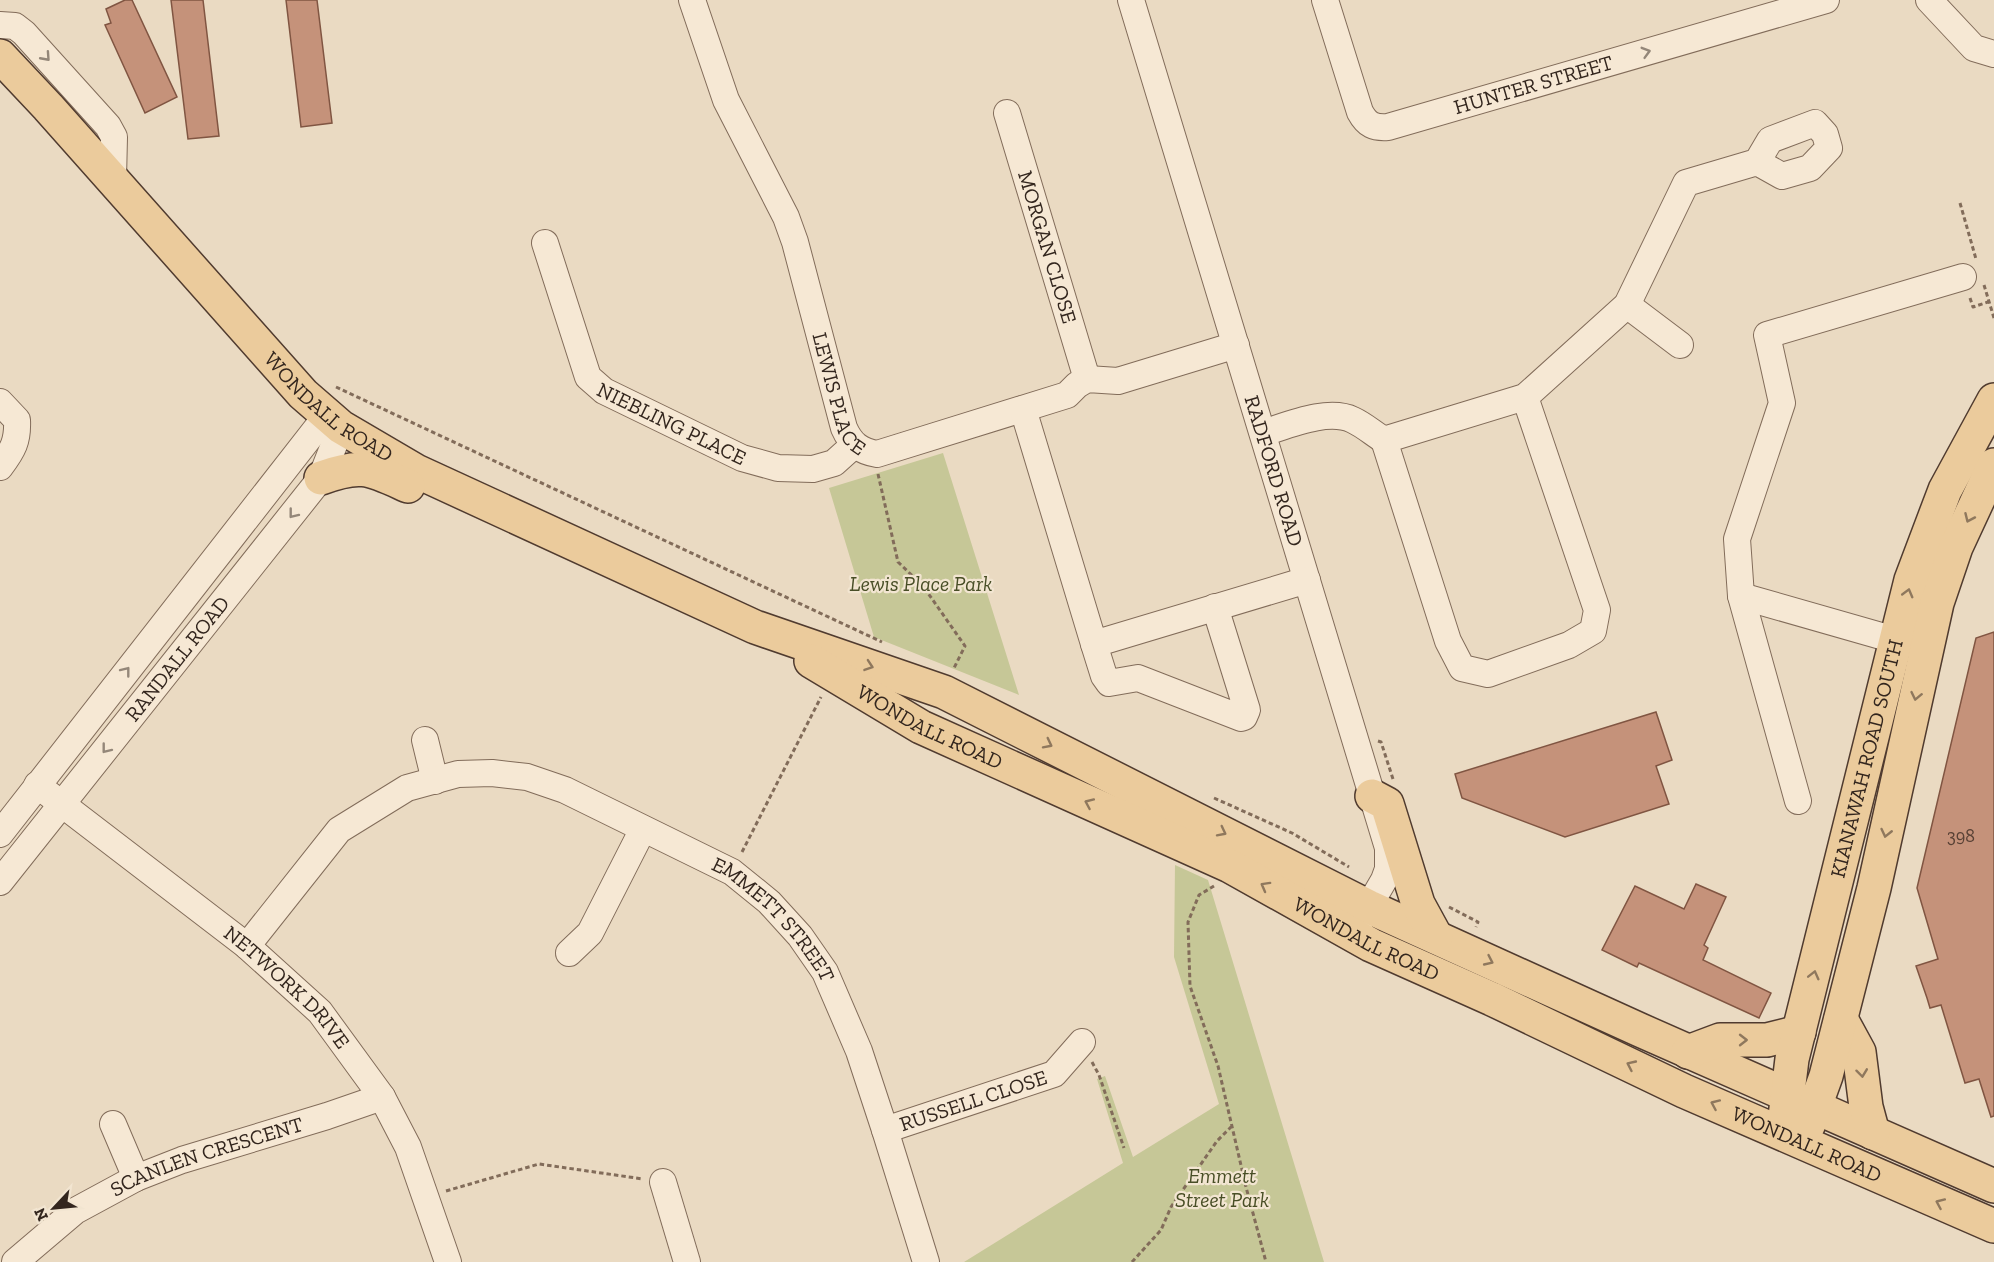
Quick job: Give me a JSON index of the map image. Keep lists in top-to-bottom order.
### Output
{
  "streets": {
    "main road": ["WONDALL ROAD", "KIANAWAH ROAD SOUTH"],
    "street": [
      "HUNTER STREET",
      "MORGAN CLOSE",
      "LEWIS PLACE",
      "NIEBLING PLACE",
      "RADFORD ROAD",
      "RANDALL ROAD",
      "EMMETT STREET",
      "NETWORK DRIVE",
      "RUSSELL CLOSE",
      "SCANLEN CRESCENT"
    ]
  },
  "crossings": [
    ["MORGAN CLOSE", "LEWIS PLACE"],
    ["LEWIS PLACE", "NIEBLING PLACE"],
    ["WONDALL ROAD", "RADFORD ROAD"],
    ["WONDALL ROAD", "RANDALL ROAD"],
    ["WONDALL ROAD", "KIANAWAH ROAD SOUTH"],
    ["RANDALL ROAD", "NETWORK DRIVE"],
    ["EMMETT STREET", "NETWORK DRIVE"],
    ["EMMETT STREET", "RUSSELL CLOSE"],
    ["NETWORK DRIVE", "SCANLEN CRESCENT"]
  ],
  "one_way": ["HUNTER STREET"],
  "parks": ["Lewis Place Park", "Emmett Street Park"],
  "house_numbers": ["398"],
  "north": "bottom left"
}
